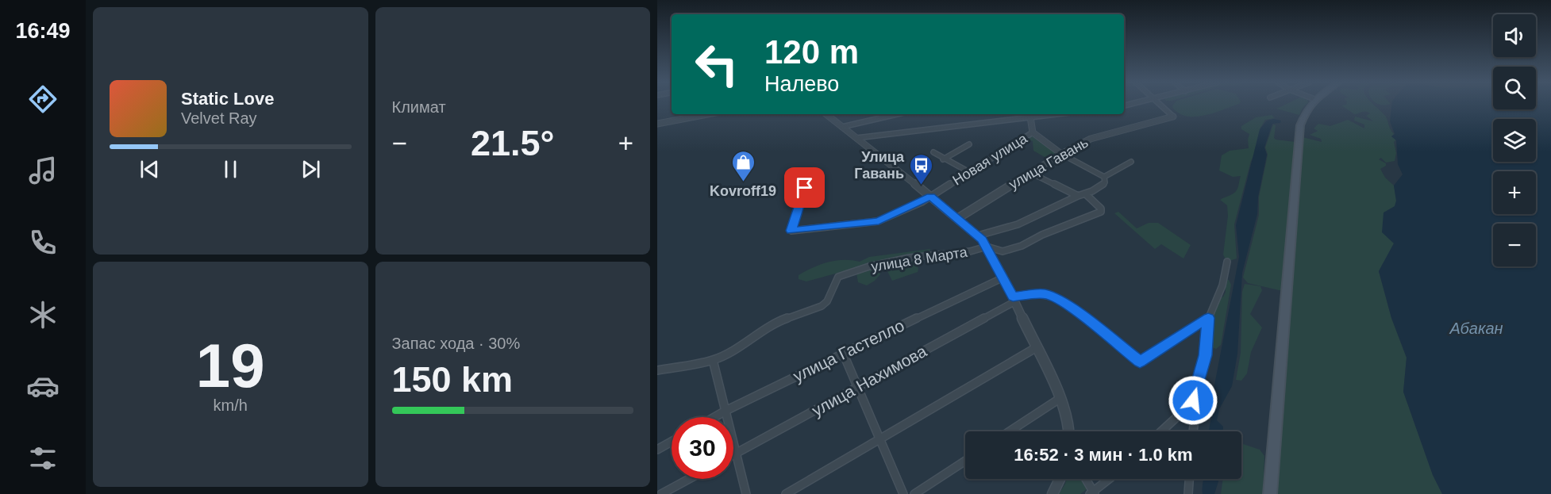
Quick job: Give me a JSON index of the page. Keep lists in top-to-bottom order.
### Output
{
  "streets": {
    "street": [
      "Новая улица",
      "улица Гавань",
      "улица 8 Марта",
      "улица Гастелло",
      "улица Нахимова"
    ]
  },
  "water": ["Абакан"],
  "places": {
    "shop": ["Kovroff19"],
    "bus stop": ["Улица Гавань"]
  },
  "page": {
    "tabs": "16:49",
    "tile": [
      "Климат",
      ["19", "km/h"],
      ["Запас хода · 30%", "150 km"]
    ],
    "map_buttons": ["+", "−"],
    "turn": ["120 m", "Налево"],
    "song": ["Static Love", "Velvet Ray"],
    "heat": ["−", "21.5°", "+"],
    "limit": "30",
    "trip": "16:52 · 3 мин · 1.0 km"
  }
}
